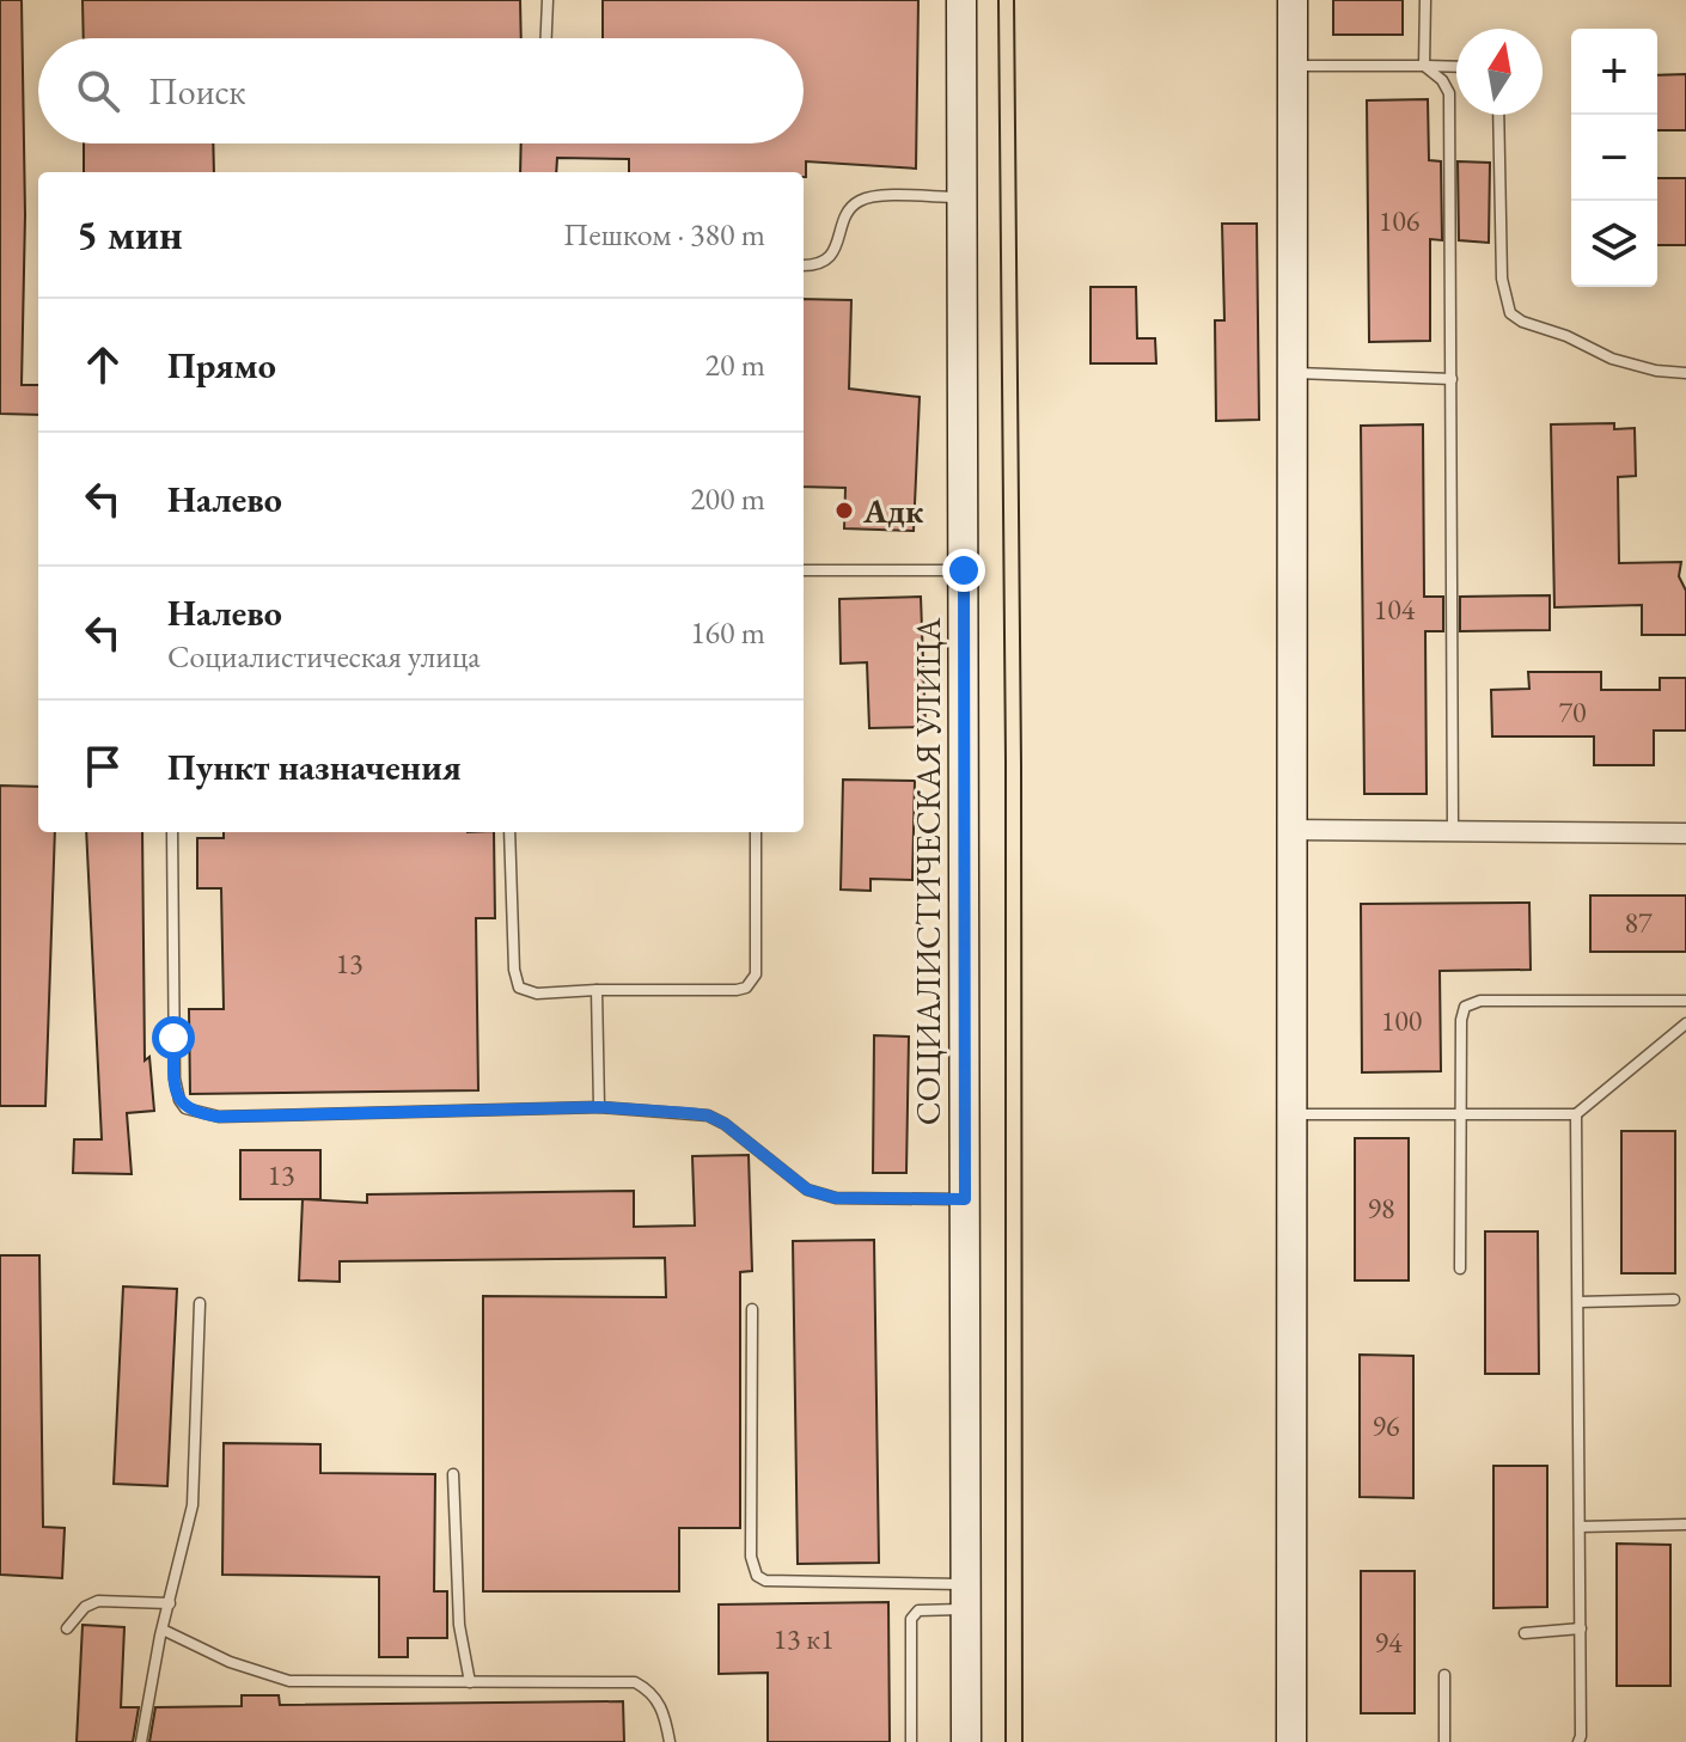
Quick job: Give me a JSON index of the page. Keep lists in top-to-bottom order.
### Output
{
  "streets": {
    "street": ["СОЦИАЛИСТИЧЕСКАЯ УЛИЦА"]
  },
  "places": ["Адк"],
  "house_numbers": [
    "106",
    "104",
    "70",
    "87",
    "13",
    "100",
    "13",
    "98",
    "96",
    "13 к1",
    "94"
  ],
  "north": "top",
  "page": {
    "map_buttons": ["+", "−"],
    "search": "Поиск",
    "heading": ["5 мин", "Пешком · 380 m"],
    "list": [
      ["Прямо", "20 m"],
      ["Налево", "200 m"],
      ["Налево", "Социалистическая улица", "160 m"],
      "Пункт назначения"
    ]
  }
}
